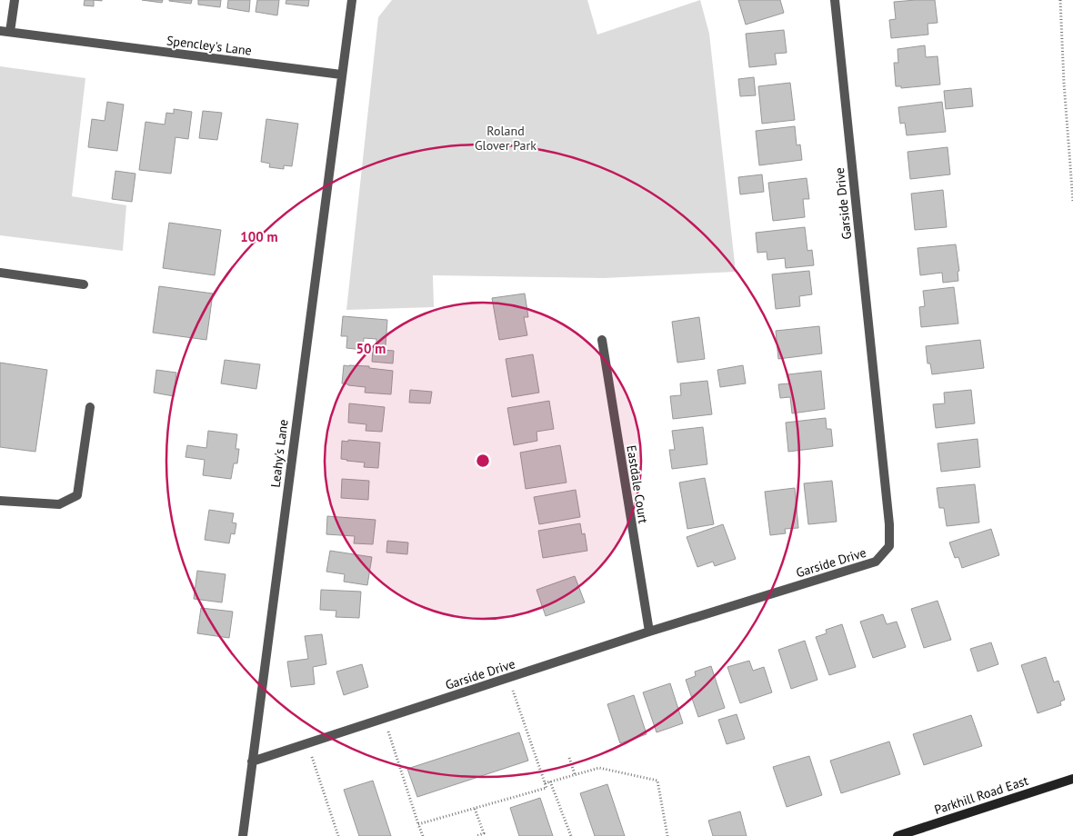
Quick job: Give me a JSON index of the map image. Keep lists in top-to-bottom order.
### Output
{
  "streets": {
    "main road": ["Parkhill Road East"],
    "street": [
      "Spencley's Lane",
      "Garside Drive",
      "Leahy's Lane",
      "Eastdale Court"
    ]
  },
  "crossings": [
    ["Spencley's Lane", "Leahy's Lane"],
    ["Garside Drive", "Leahy's Lane"],
    ["Garside Drive", "Eastdale Court"]
  ],
  "parks": ["Roland Glover Park"],
  "rings": ["100 m", "50 m"]
}
